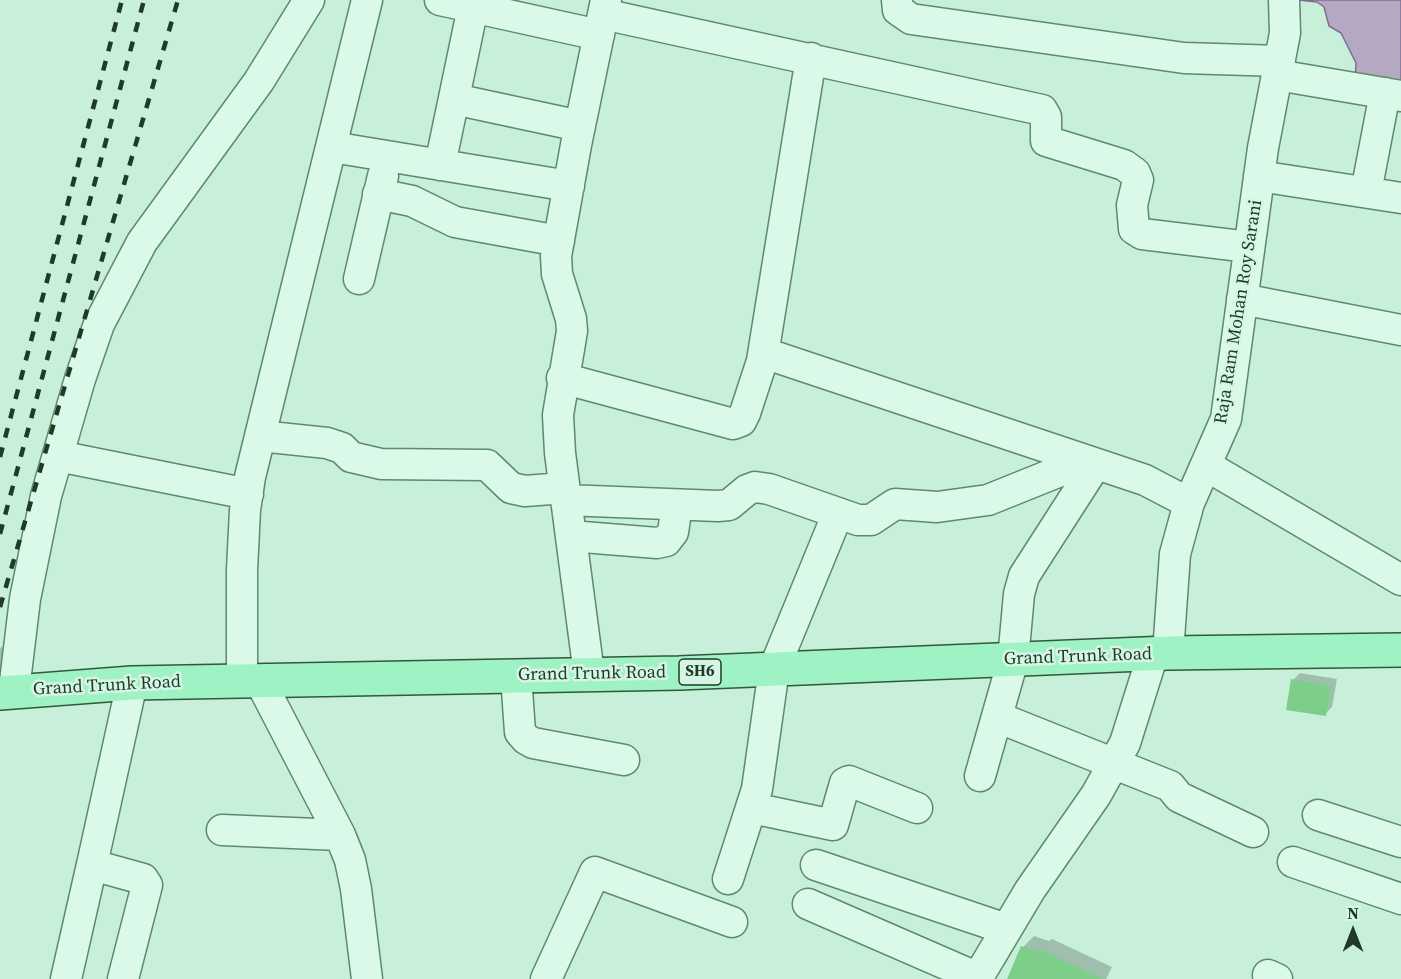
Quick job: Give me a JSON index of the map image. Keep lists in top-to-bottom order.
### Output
{
  "streets": {
    "main road": ["Grand Trunk Road", "SH6"],
    "street": ["Raja Ram Mohan Roy Sarani"]
  },
  "crossings": [
    ["Raja Ram Mohan Roy Sarani", "Grand Trunk Road"]
  ],
  "north": "top"
}
